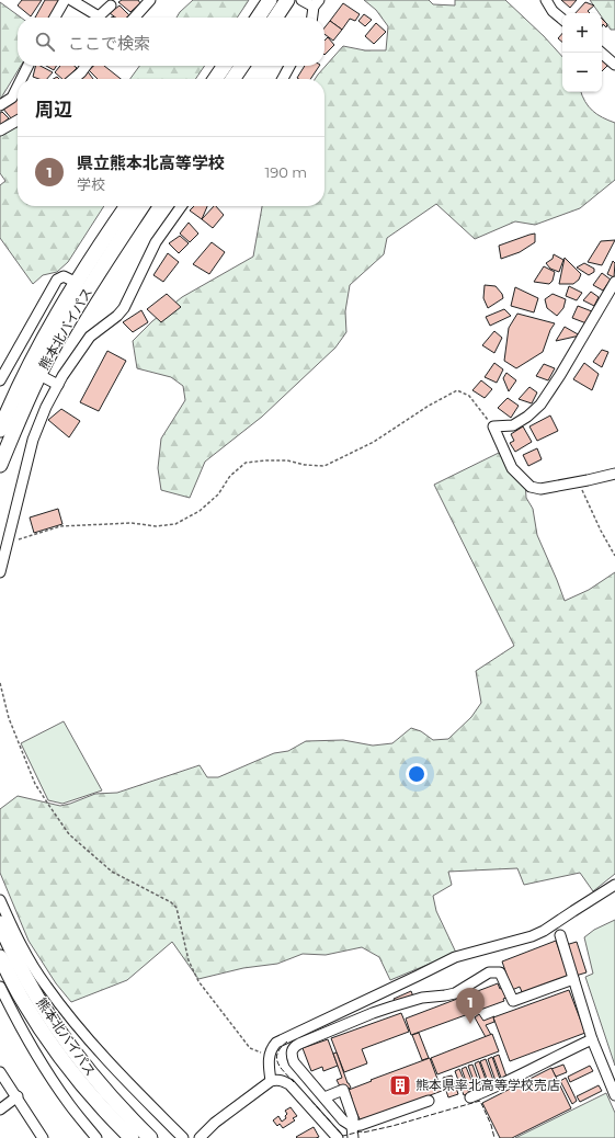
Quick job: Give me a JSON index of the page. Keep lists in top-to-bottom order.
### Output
{
  "streets": {
    "highway": ["熊本北バイパス"]
  },
  "places": {
    "building": ["熊本県率北高等学校売店"]
  },
  "page": {
    "map_buttons": ["+", "−"],
    "search": "ここで検索",
    "heading": "周辺",
    "list": [
      {
        "mark": "1",
        "name": "県立熊本北高等学校",
        "note": "学校",
        "value": "190 m"
      }
    ],
    "pins": "1"
  }
}
